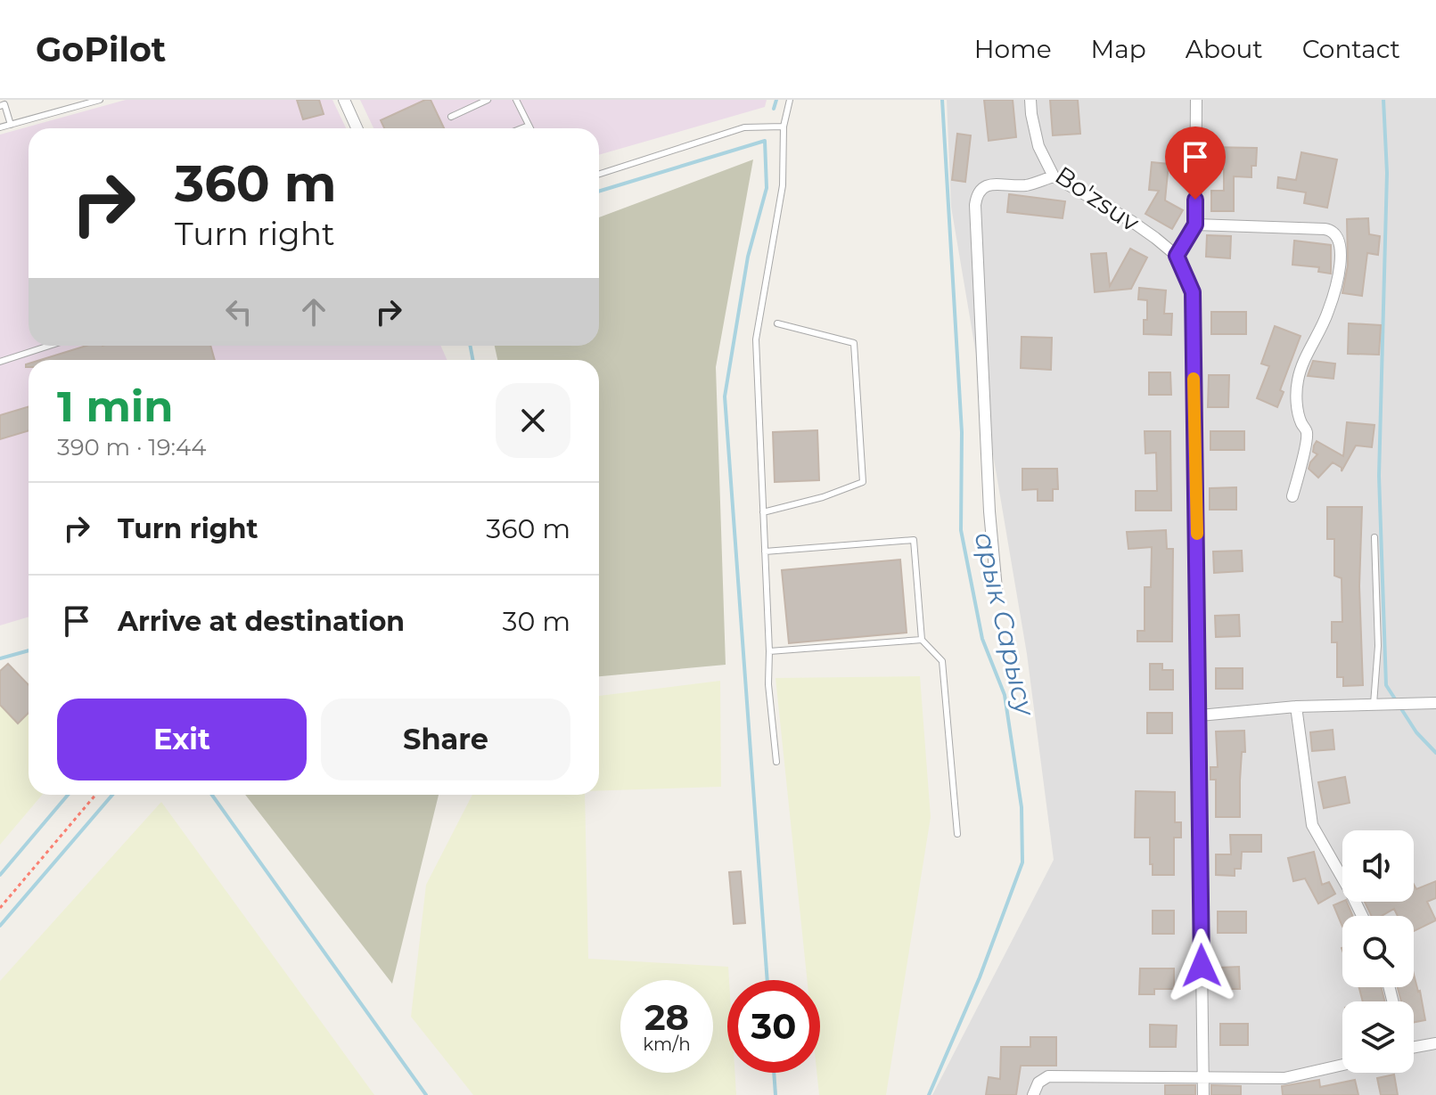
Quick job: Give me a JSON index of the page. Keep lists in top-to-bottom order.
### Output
{
  "streets": {
    "street": ["Bo'zsuv"]
  },
  "water": ["арык Сарысу"],
  "page": {
    "header": "GoPilot",
    "nav": [
      "Home",
      "Map",
      "About",
      "Contact"
    ],
    "turn": ["360 m", "Turn right"],
    "heading": ["1 min", "390 m · 19:44"],
    "list": [
      {
        "name": "Turn right",
        "value": "360 m"
      },
      {
        "name": "Arrive at destination",
        "value": "30 m"
      }
    ],
    "buttons": ["Exit", "Share"],
    "speed": "28 km/h",
    "limit": "30"
  }
}
